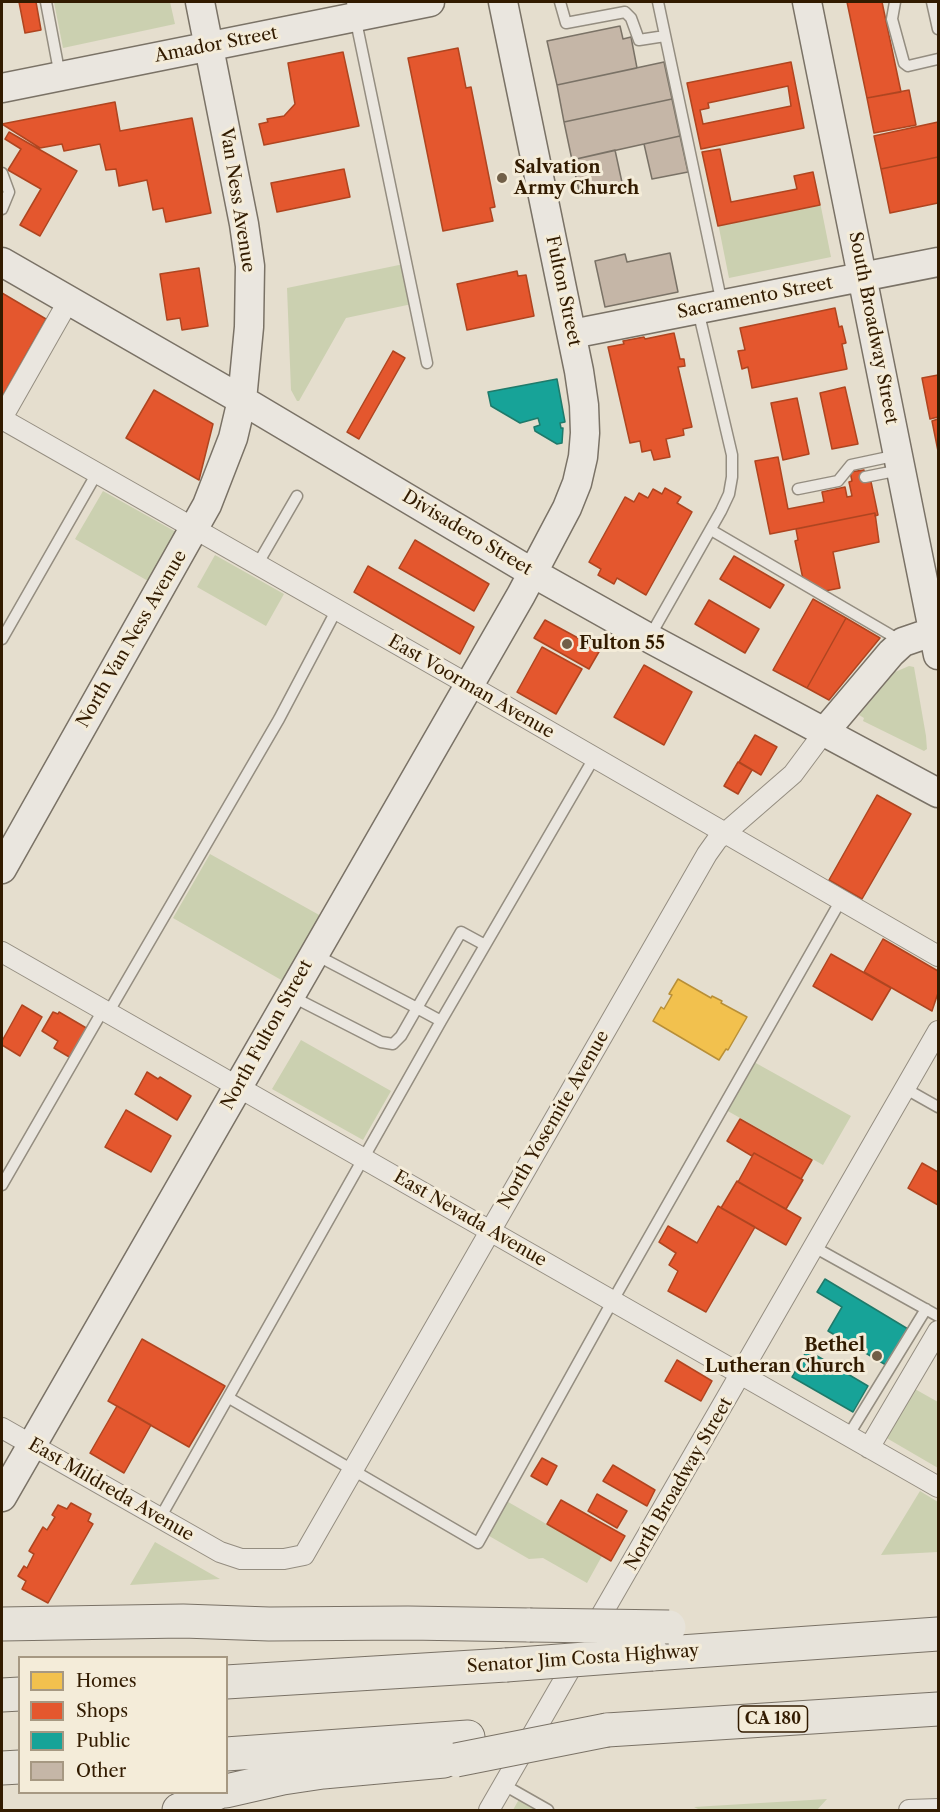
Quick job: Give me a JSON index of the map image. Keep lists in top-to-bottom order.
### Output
{
  "streets": {
    "highway": ["Senator Jim Costa Highway", "CA 180"],
    "main road": [
      "Amador Street",
      "Van Ness Avenue",
      "Fulton Street",
      "Sacramento Street",
      "South Broadway Street",
      "Divisadero Street",
      "North Van Ness Avenue",
      "North Fulton Street"
    ],
    "street": [
      "East Voorman Avenue",
      "North Yosemite Avenue",
      "East Nevada Avenue",
      "North Broadway Street",
      "East Mildreda Avenue"
    ]
  },
  "crossings": [
    ["Amador Street", "Van Ness Avenue"],
    ["Van Ness Avenue", "Divisadero Street"],
    ["Van Ness Avenue", "North Van Ness Avenue"],
    ["Fulton Street", "Sacramento Street"],
    ["Fulton Street", "Divisadero Street"],
    ["Fulton Street", "North Fulton Street"],
    ["Sacramento Street", "South Broadway Street"],
    ["Divisadero Street", "North Van Ness Avenue"],
    ["Divisadero Street", "North Fulton Street"],
    ["Divisadero Street", "North Yosemite Avenue"],
    ["North Van Ness Avenue", "East Voorman Avenue"],
    ["East Voorman Avenue", "North Fulton Street"],
    ["East Voorman Avenue", "North Yosemite Avenue"],
    ["North Fulton Street", "East Nevada Avenue"],
    ["North Fulton Street", "East Mildreda Avenue"],
    ["North Yosemite Avenue", "East Nevada Avenue"],
    ["North Yosemite Avenue", "East Mildreda Avenue"],
    ["East Nevada Avenue", "North Broadway Street"]
  ],
  "places": ["Salvation Army Church", "Fulton 55", "Bethel Lutheran Church"],
  "legend": [
    "Homes",
    "Shops",
    "Public",
    "Other"
  ]
}
